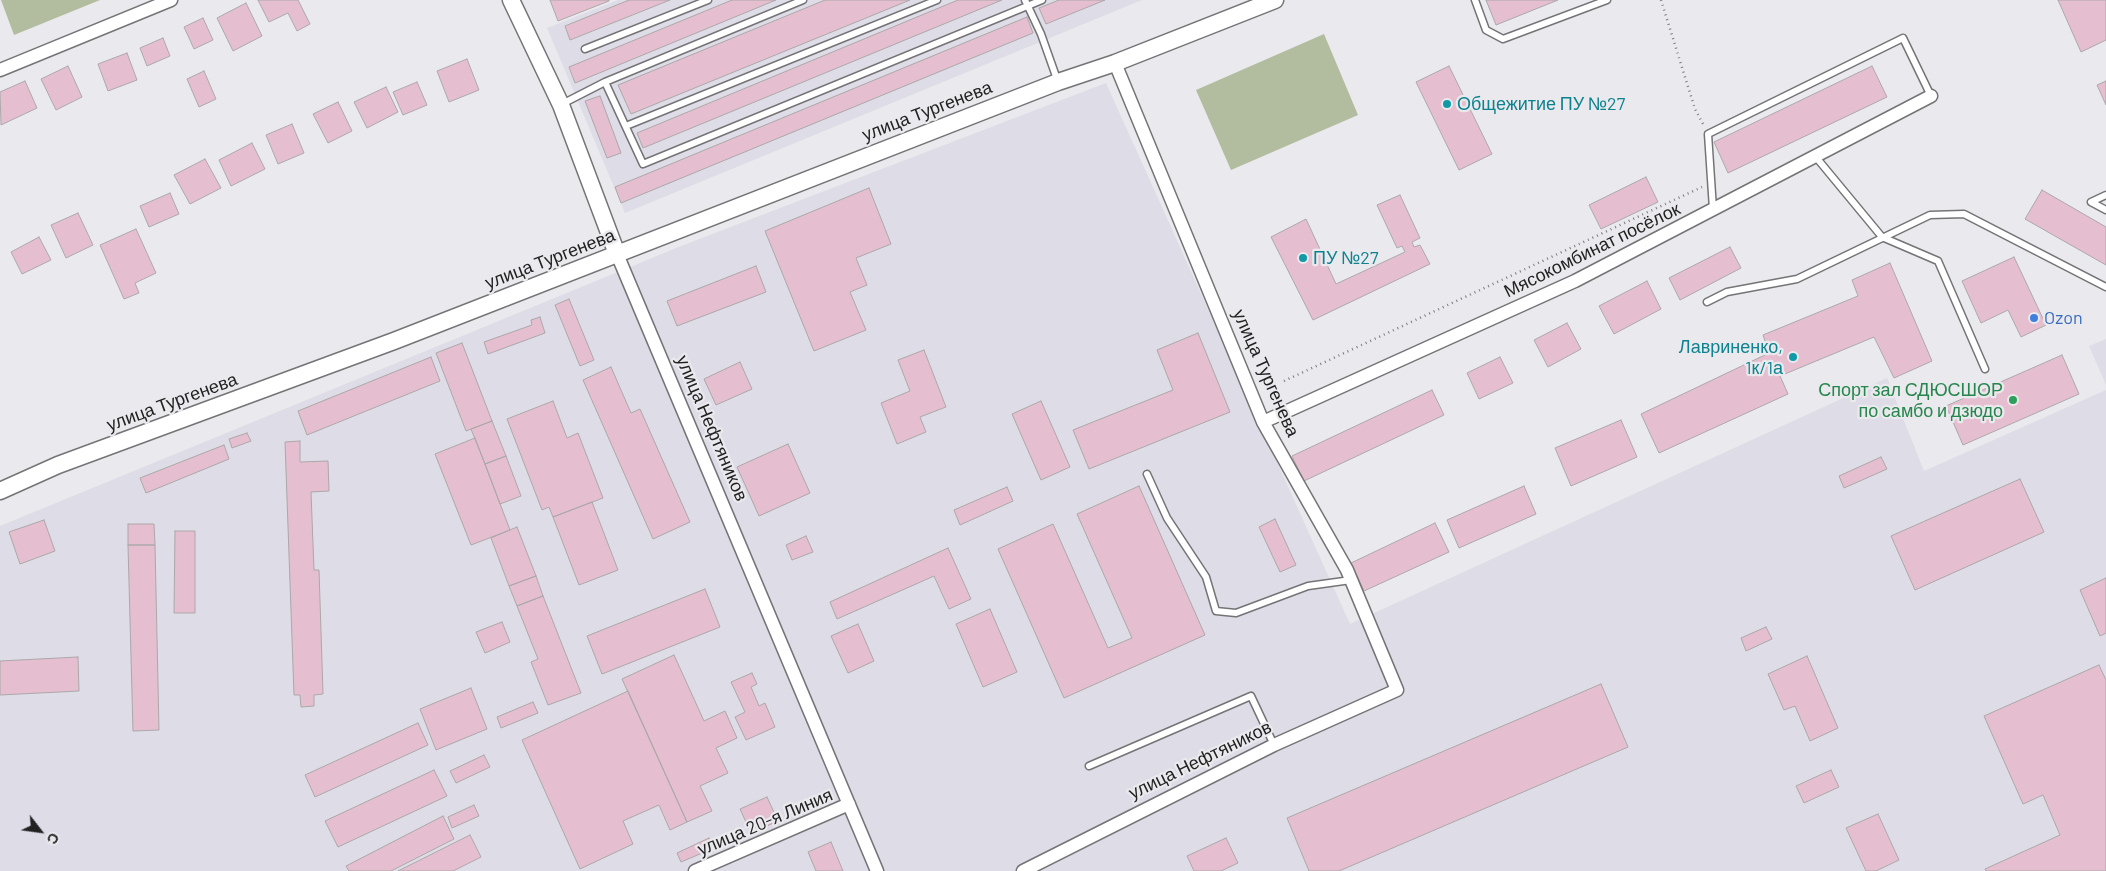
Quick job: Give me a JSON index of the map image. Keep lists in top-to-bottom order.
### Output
{
  "streets": {
    "street": [
      "улица Тургенева",
      "Мясокомбинат посёлок",
      "улица Нефтяников",
      "улица 20-я Линия"
    ]
  },
  "crossings": [
    ["улица Тургенева", "Мясокомбинат посёлок"],
    ["улица Тургенева", "улица Нефтяников"],
    ["улица Нефтяников", "улица 20-я Линия"]
  ],
  "places": [
    "Общежитие ПУ №27",
    "ПУ №27",
    "Ozon",
    "Лавриненко, 1к/1а",
    "Спорт зал СДЮСШОР по самбо и дзюдо"
  ],
  "north": "bottom right"
}
